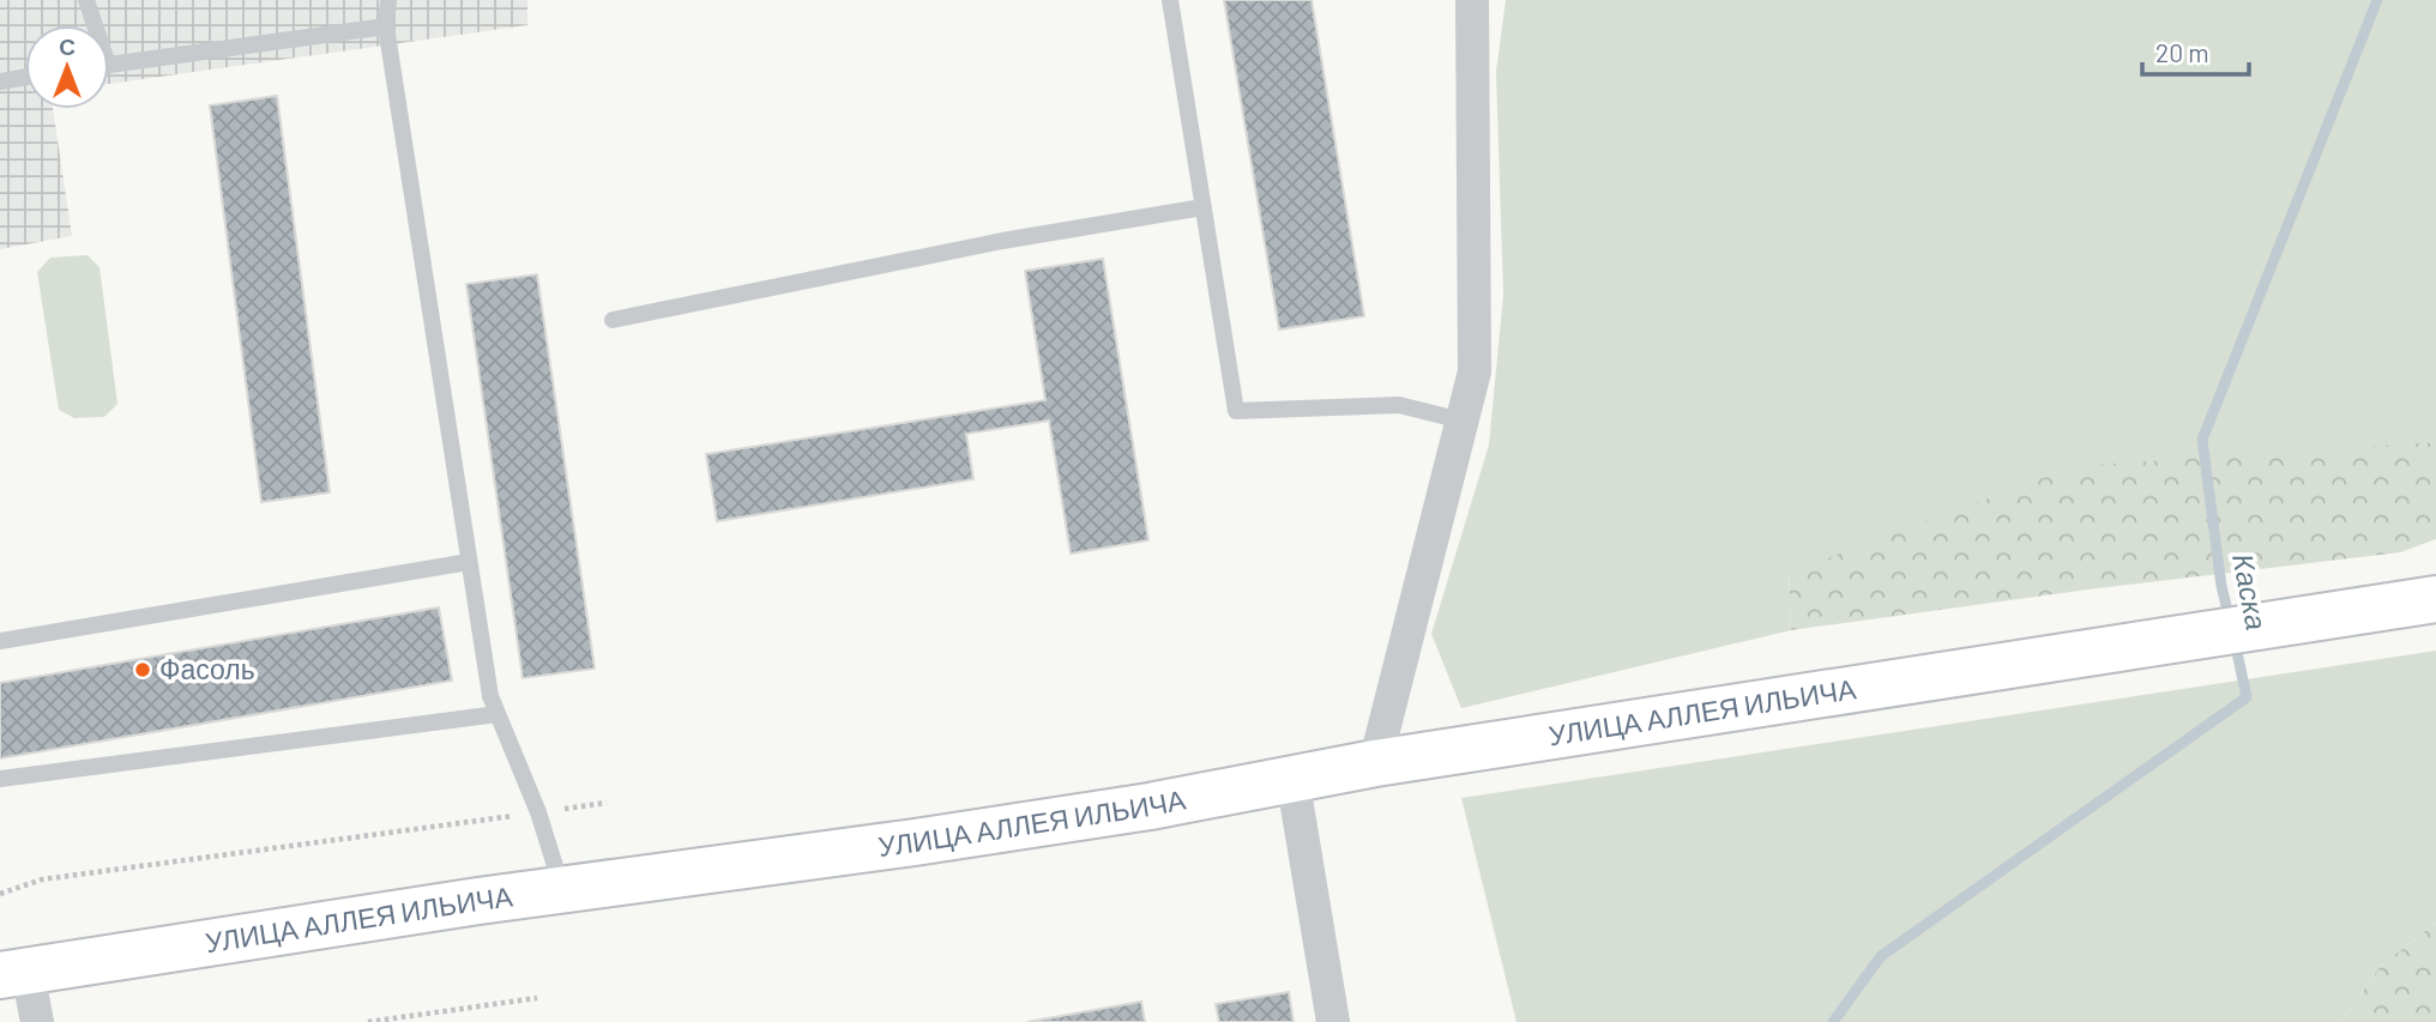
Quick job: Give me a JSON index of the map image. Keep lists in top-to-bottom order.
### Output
{
  "streets": {
    "main road": ["УЛИЦА АЛЛЕЯ ИЛЬИЧА"]
  },
  "water": ["Каска"],
  "places": ["Фасоль"],
  "scale_bar": "20 m",
  "north": "top"
}
